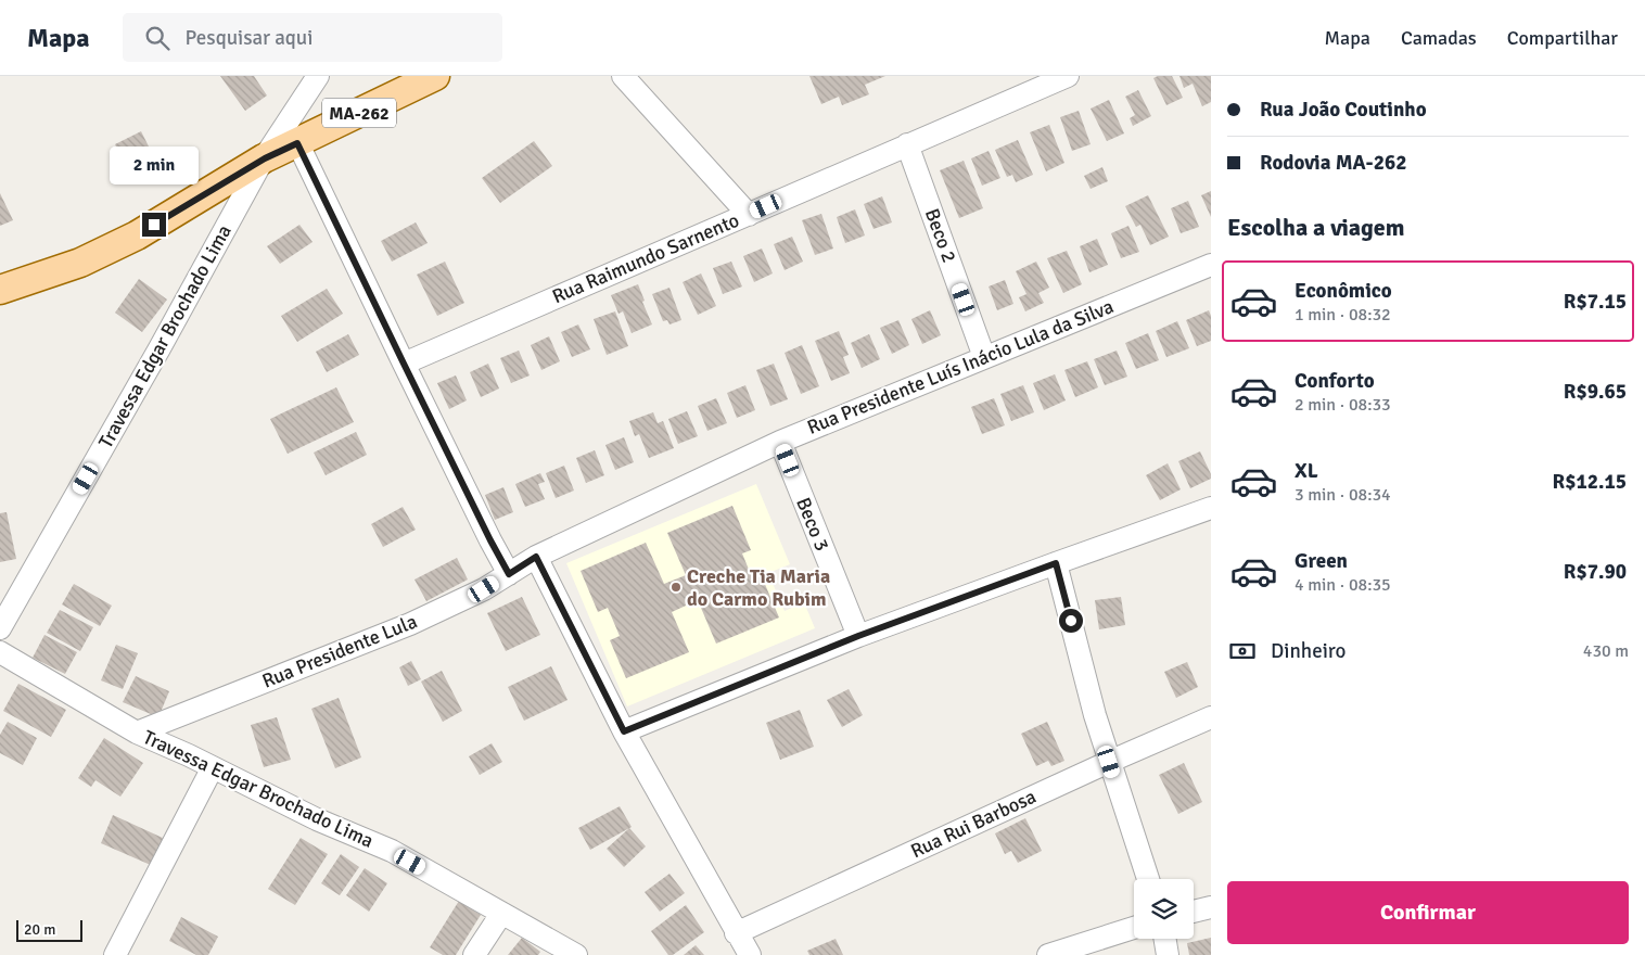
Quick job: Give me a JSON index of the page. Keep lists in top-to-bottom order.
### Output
{
  "streets": {
    "main road": ["MA-262"],
    "street": [
      "Beco 2",
      "Rua Raimundo Sarnento",
      "Travessa Edgar Brochado Lima",
      "Rua Presidente Luís Inácio Lula da Silva",
      "Beco 3",
      "Rua Presidente Lula",
      "Rua Rui Barbosa"
    ]
  },
  "crossings": [
    ["MA-262", "Travessa Edgar Brochado Lima"],
    ["Beco 2", "Rua Raimundo Sarnento"],
    ["Beco 2", "Rua Presidente Luís Inácio Lula da Silva"],
    ["Travessa Edgar Brochado Lima", "Rua Presidente Lula"],
    ["Rua Presidente Luís Inácio Lula da Silva", "Beco 3"],
    ["Rua Presidente Luís Inácio Lula da Silva", "Rua Presidente Lula"]
  ],
  "places": ["Creche Tia Maria do Carmo Rubim"],
  "scale_bar": "20 m",
  "page": {
    "header": "Mapa",
    "search": "Pesquisar aqui",
    "nav": ["Mapa", "Camadas", "Compartilhar"],
    "banner": ["Rua João Coutinho", "Rodovia MA-262"],
    "bubble": "2 min",
    "heading": "Escolha a viagem",
    "list": [
      {
        "name": "Econômico",
        "note": "1 min · 08:32",
        "value": "R$7.15"
      },
      {
        "name": "Conforto",
        "note": "2 min · 08:33",
        "value": "R$9.65"
      },
      {
        "name": "XL",
        "note": "3 min · 08:34",
        "value": "R$12.15"
      },
      {
        "name": "Green",
        "note": "4 min · 08:35",
        "value": "R$7.90"
      }
    ],
    "pay": ["Dinheiro", "430 m"],
    "buttons": "Confirmar",
    "scale": "20 m"
  }
}
